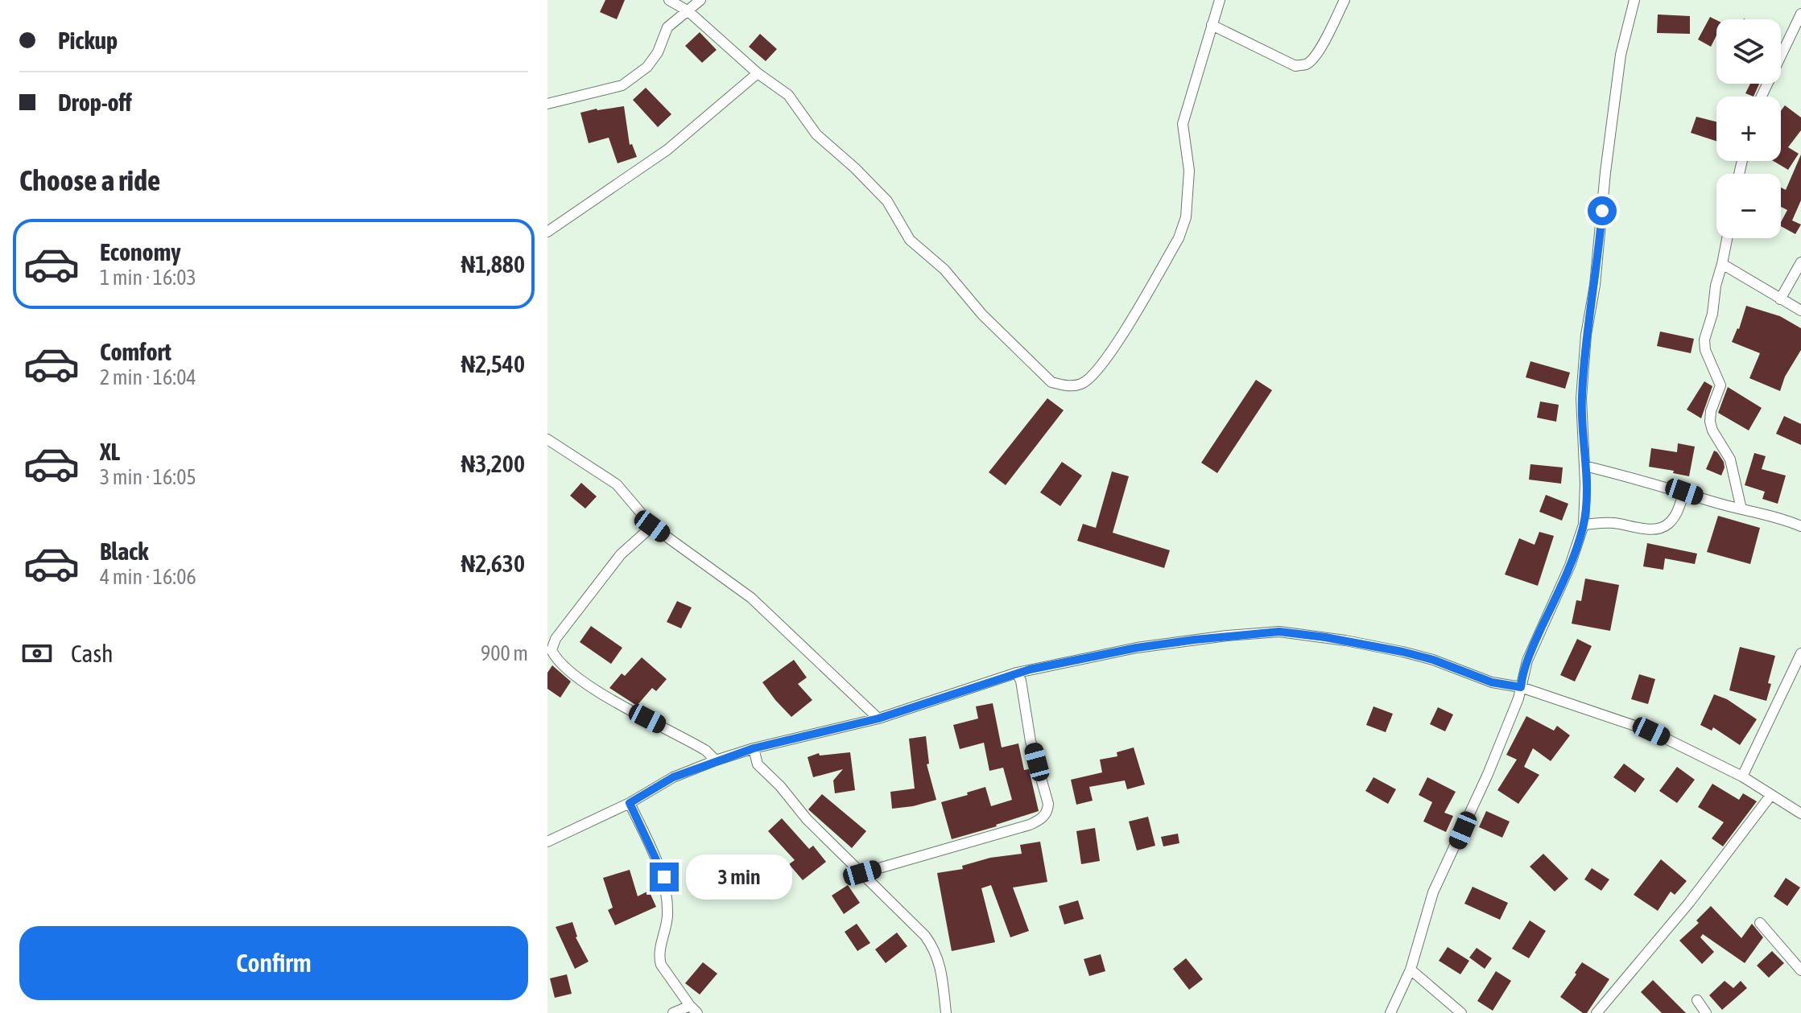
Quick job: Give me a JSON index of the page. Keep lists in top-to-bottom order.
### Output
{
  "page": {
    "banner": ["Pickup", "Drop-off"],
    "map_buttons": ["+", "−"],
    "heading": "Choose a ride",
    "list": [
      {
        "name": "Economy",
        "note": "1 min · 16:03",
        "value": "₦1,880"
      },
      {
        "name": "Comfort",
        "note": "2 min · 16:04",
        "value": "₦2,540"
      },
      {
        "name": "XL",
        "note": "3 min · 16:05",
        "value": "₦3,200"
      },
      {
        "name": "Black",
        "note": "4 min · 16:06",
        "value": "₦2,630"
      }
    ],
    "pay": ["Cash", "900 m"],
    "bubble": "3 min",
    "buttons": "Confirm"
  }
}
